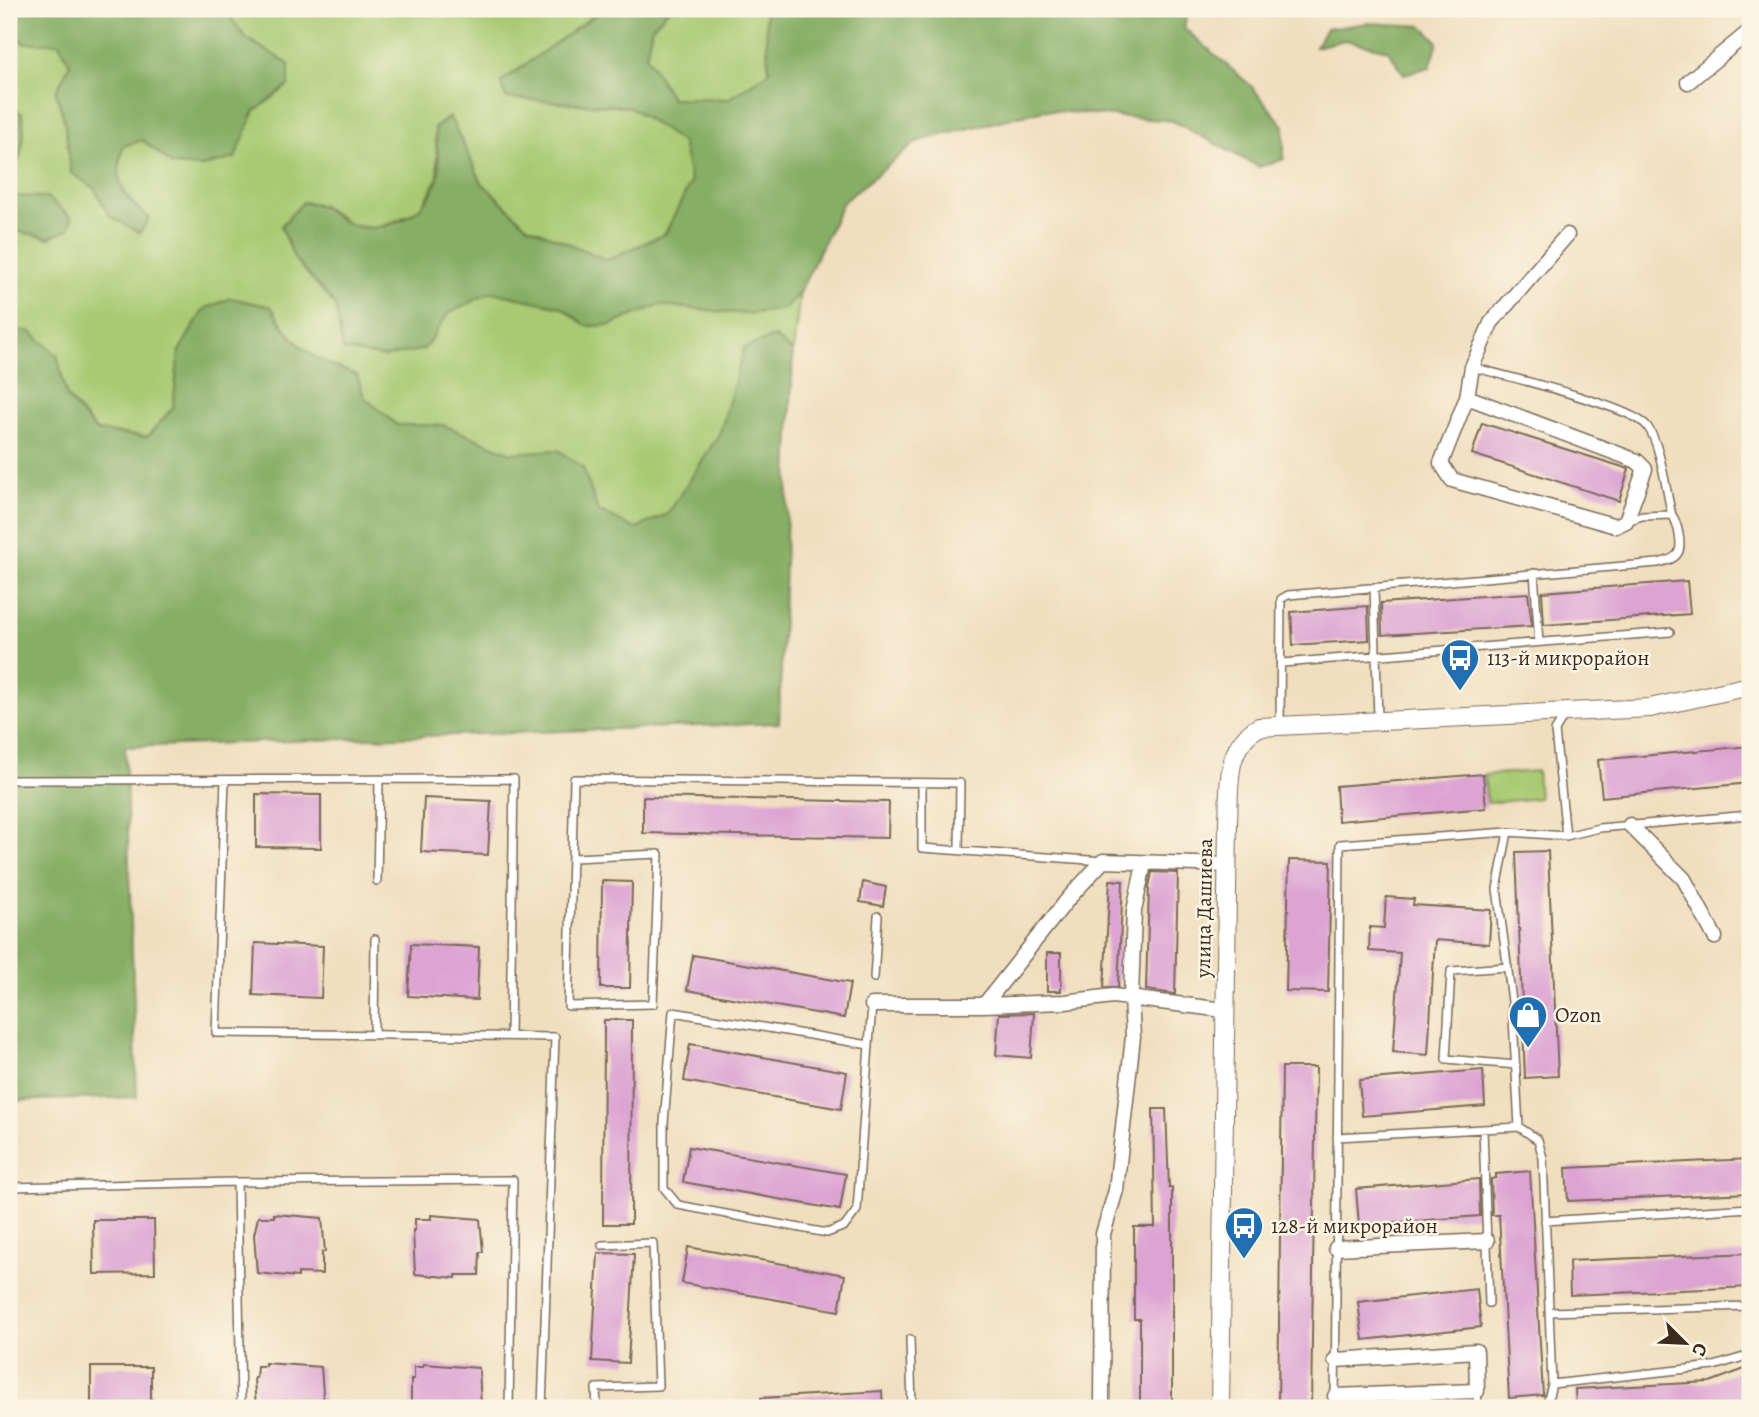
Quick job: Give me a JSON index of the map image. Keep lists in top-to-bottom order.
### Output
{
  "streets": {
    "street": ["улица Дашиева"]
  },
  "places": {
    "bus stop": ["113-й микрорайон", "128-й микрорайон"],
    "shop": ["Ozon"]
  },
  "north": "bottom right"
}
